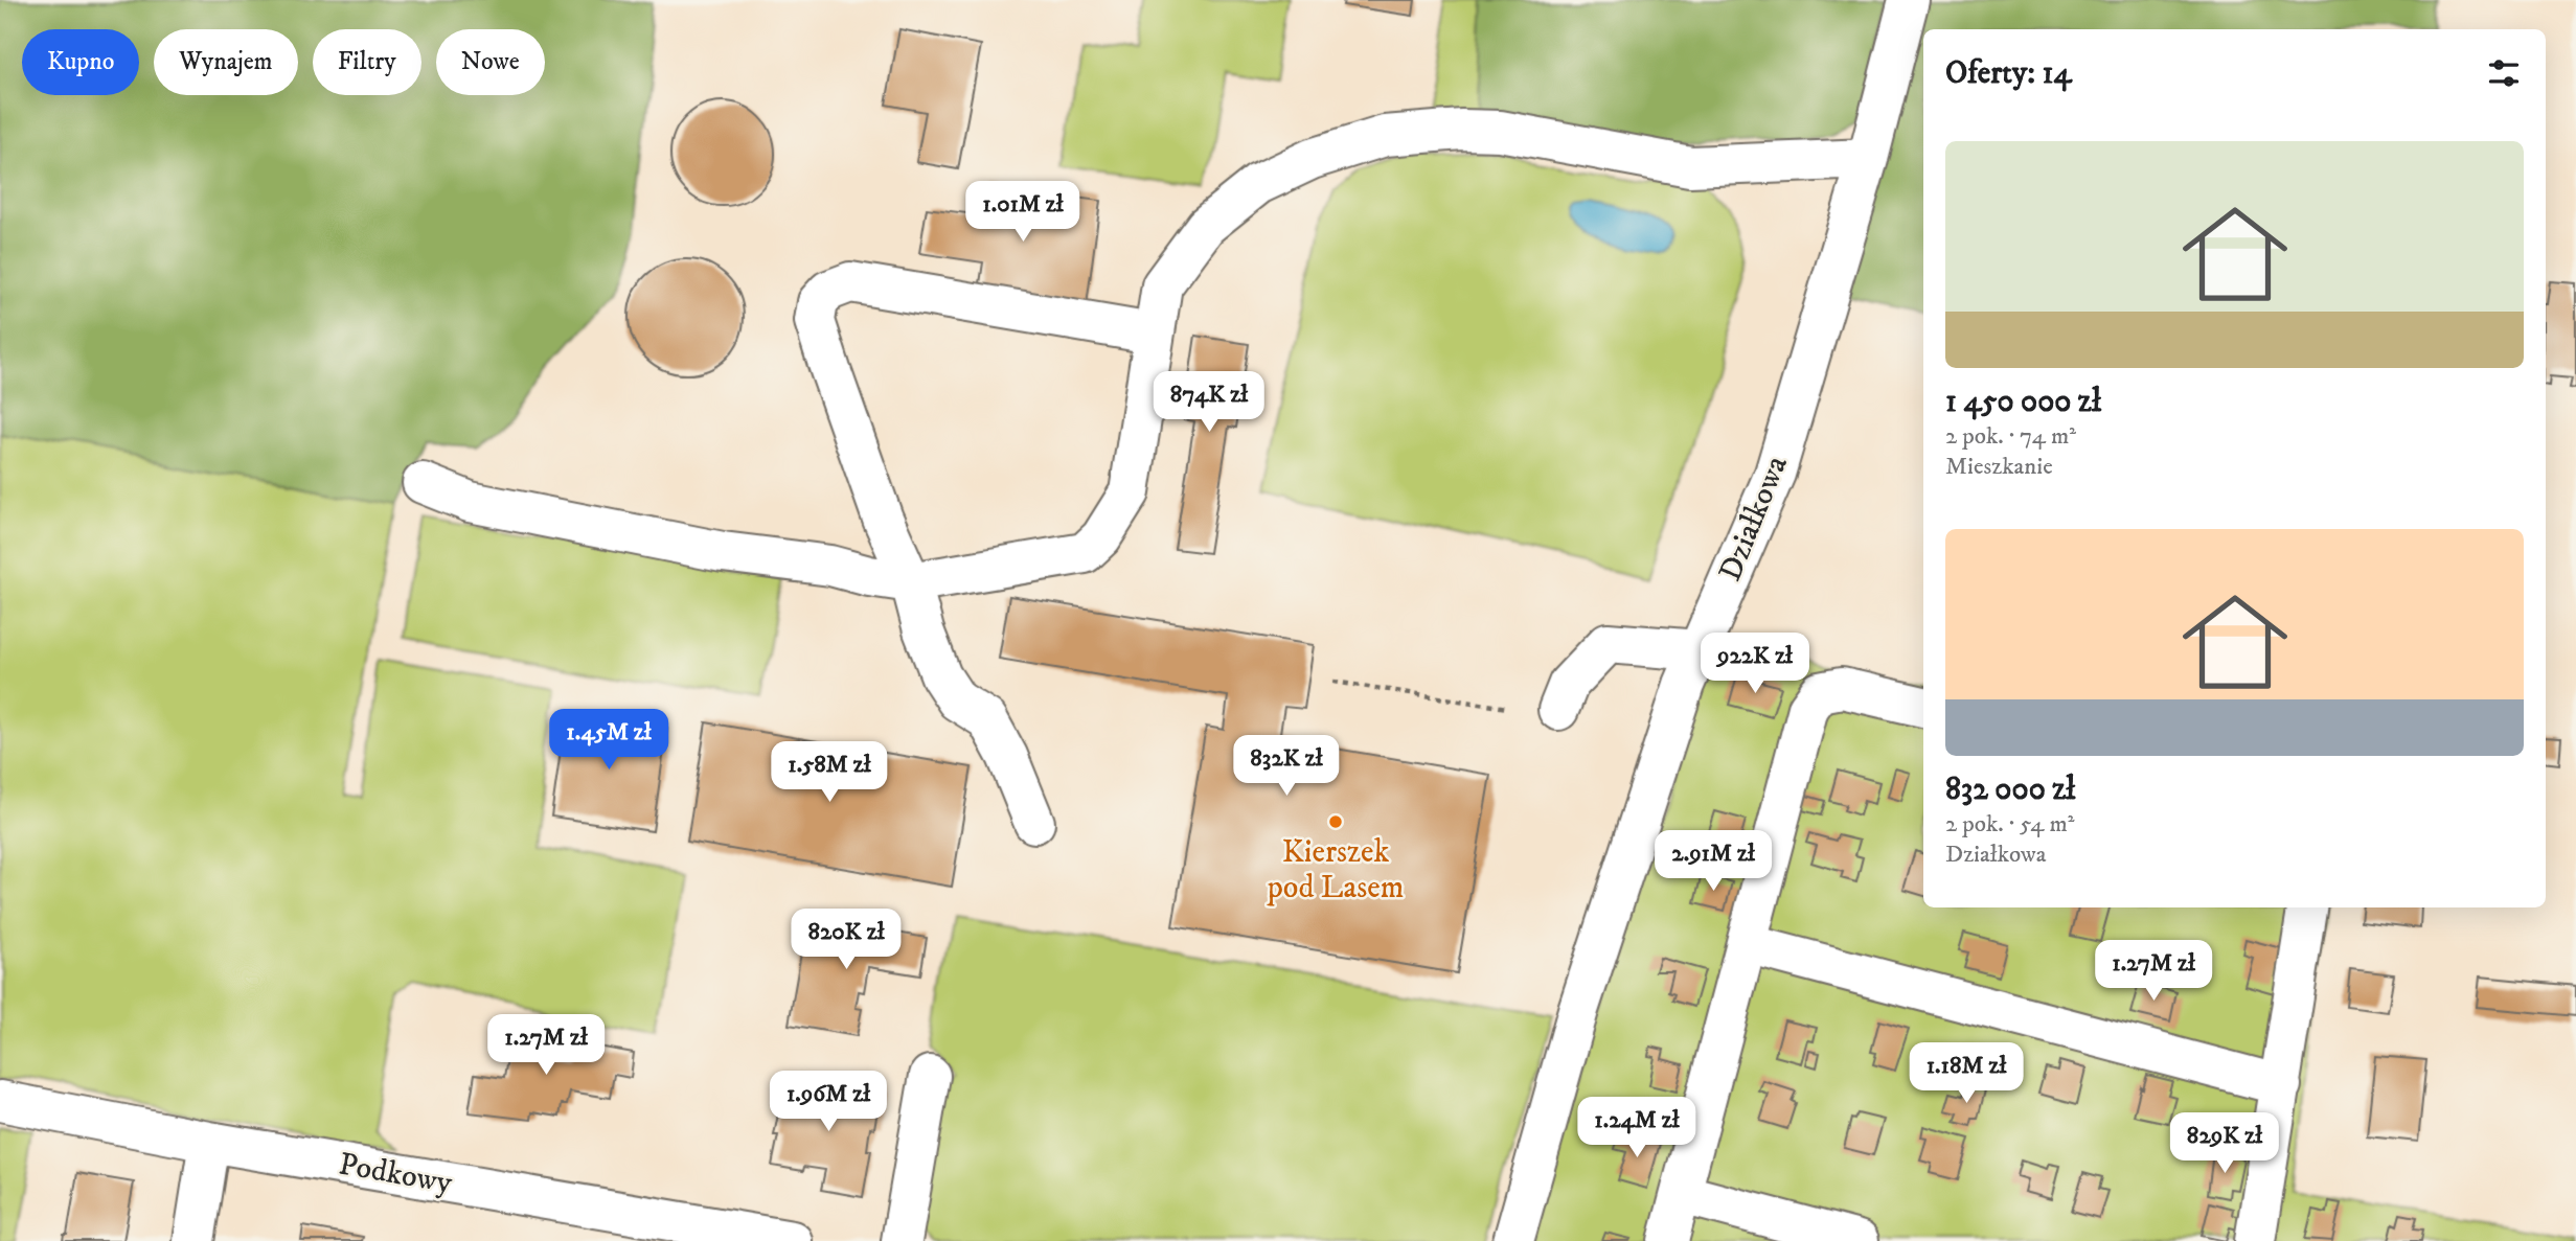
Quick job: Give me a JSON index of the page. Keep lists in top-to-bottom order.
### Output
{
  "streets": {
    "street": ["Działkowa", "Podkowy"]
  },
  "places": ["Kierszek pod Lasem"],
  "page": {
    "chip": [
      "Kupno",
      "Wynajem",
      "Filtry",
      "Nowe"
    ],
    "heading": "Oferty: 14",
    "list": [
      {
        "name": "1 450 000 zł",
        "note": "2 pok. · 74 m² · Mieszkanie"
      },
      {
        "name": "832 000 zł",
        "note": "2 pok. · 54 m² · Działkowa"
      }
    ],
    "price": [
      "1.01M zł",
      "874K zł",
      "922K zł",
      "1.45M zł",
      "832K zł",
      "1.58M zł",
      "2.91M zł",
      "820K zł",
      "1.27M zł",
      "1.27M zł",
      "1.18M zł",
      "1.96M zł",
      "1.24M zł",
      "829K zł"
    ]
  }
}
